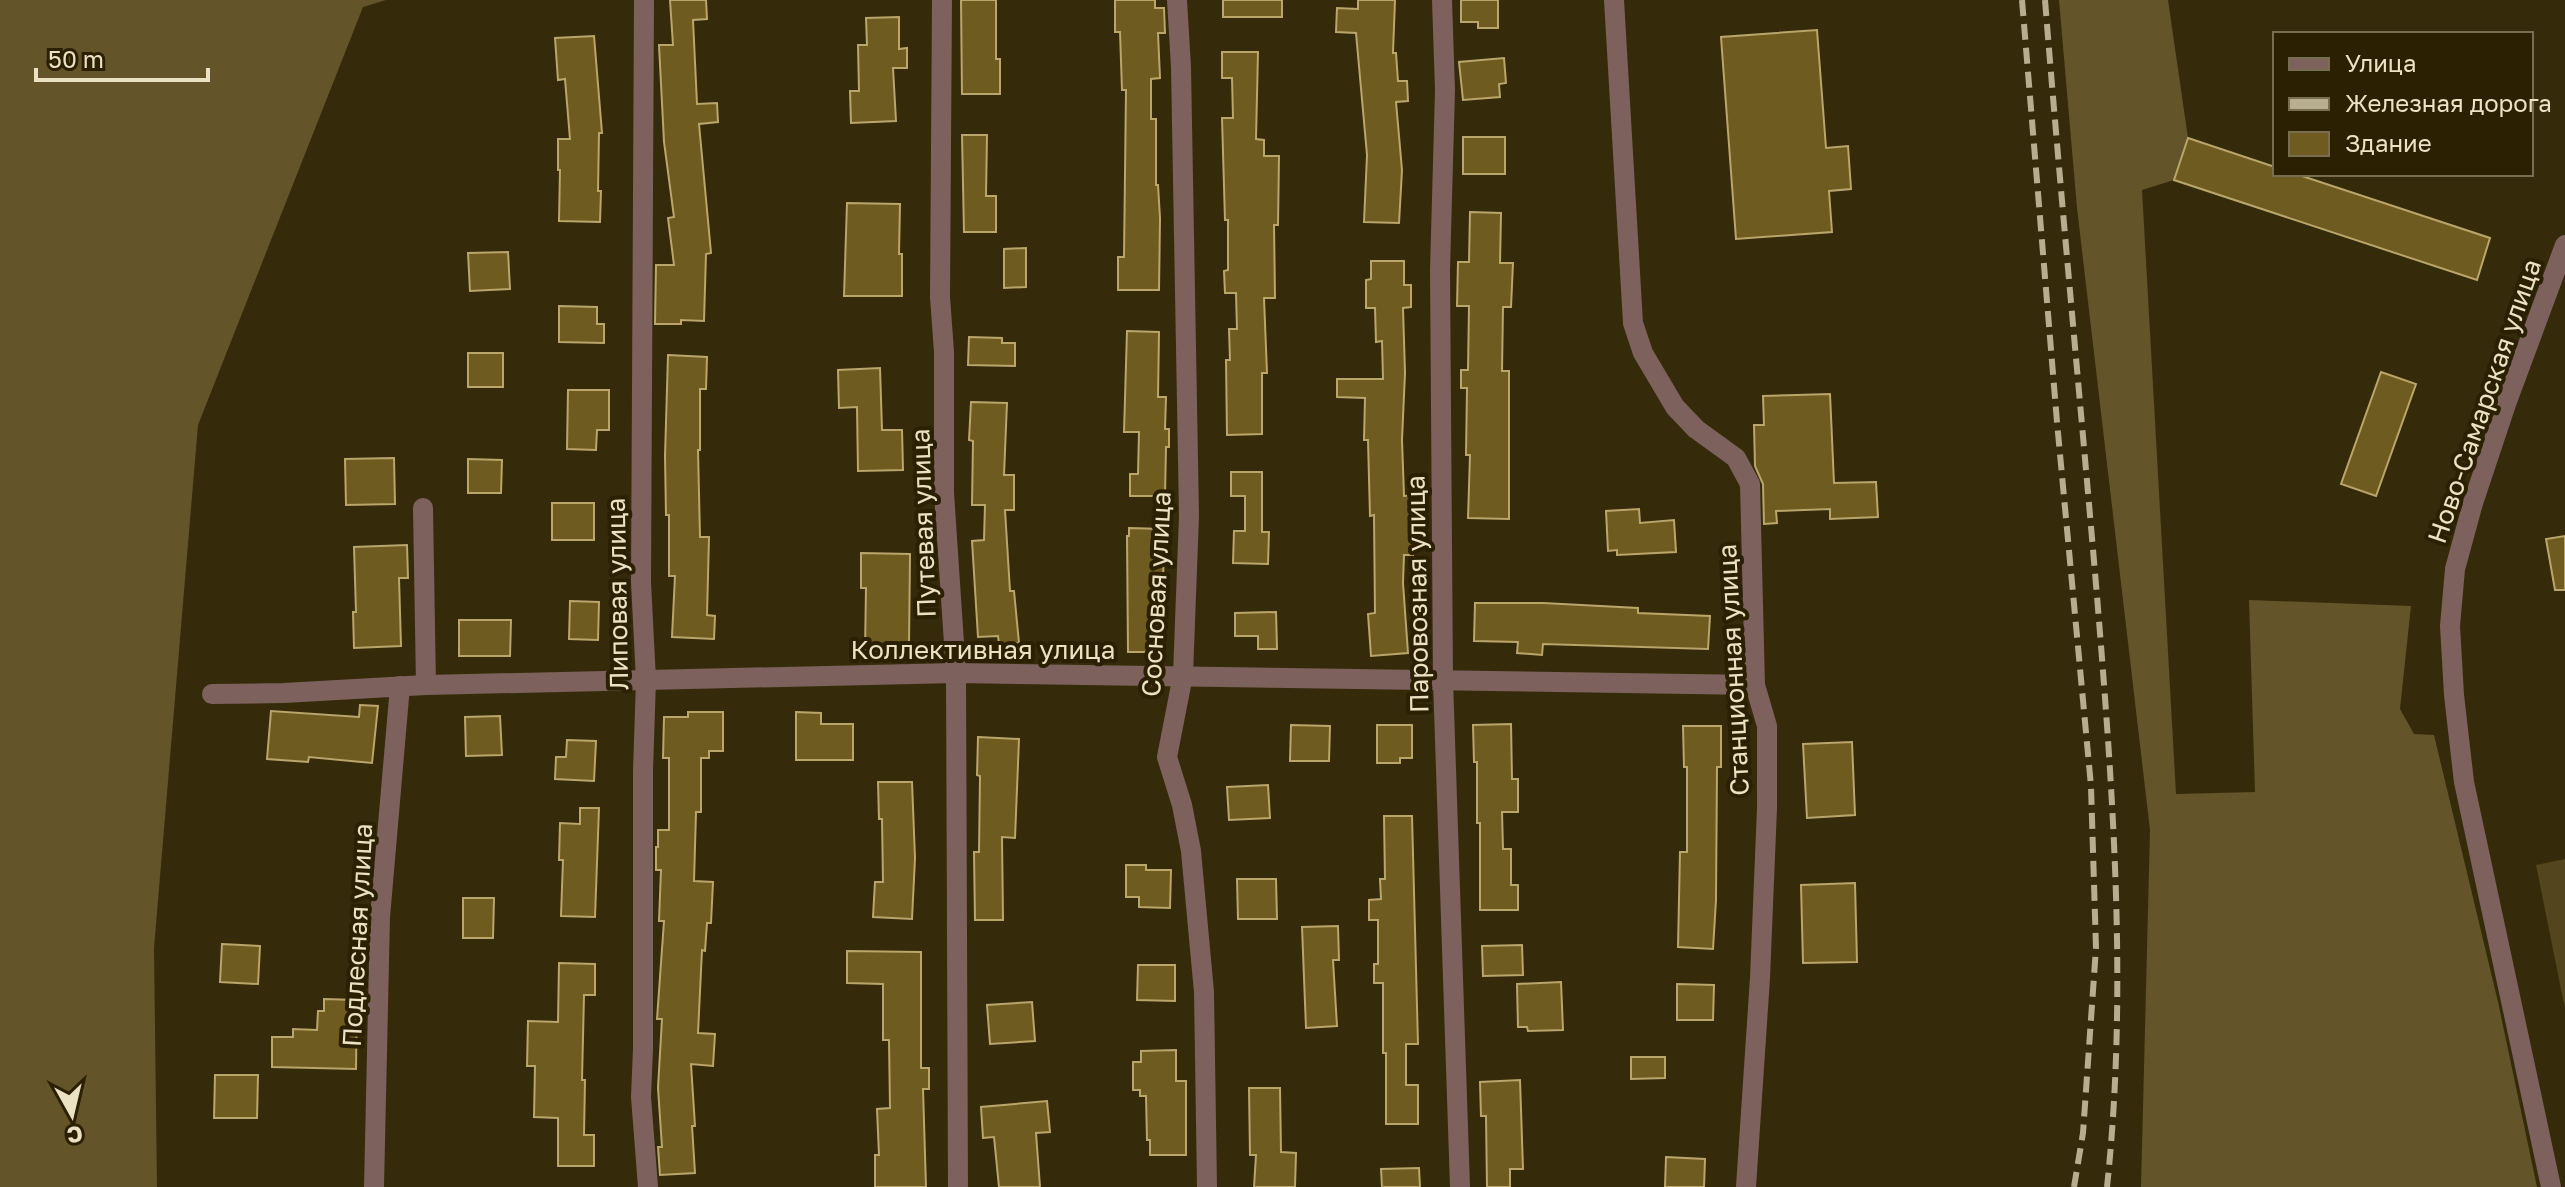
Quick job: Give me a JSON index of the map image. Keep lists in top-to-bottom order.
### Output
{
  "streets": {
    "street": [
      "Ново-Самарская улица",
      "Путевая улица",
      "Липовая улица",
      "Сосновая улица",
      "Паровозная улица",
      "Коллективная улица",
      "Станционная улица",
      "Подлесная улица"
    ]
  },
  "crossings": [
    ["Путевая улица", "Коллективная улица"],
    ["Липовая улица", "Коллективная улица"],
    ["Сосновая улица", "Коллективная улица"],
    ["Паровозная улица", "Коллективная улица"],
    ["Коллективная улица", "Станционная улица"],
    ["Коллективная улица", "Подлесная улица"]
  ],
  "legend": ["Улица", "Железная дорога", "Здание"],
  "scale_bar": "50 m",
  "north": "bottom"
}
